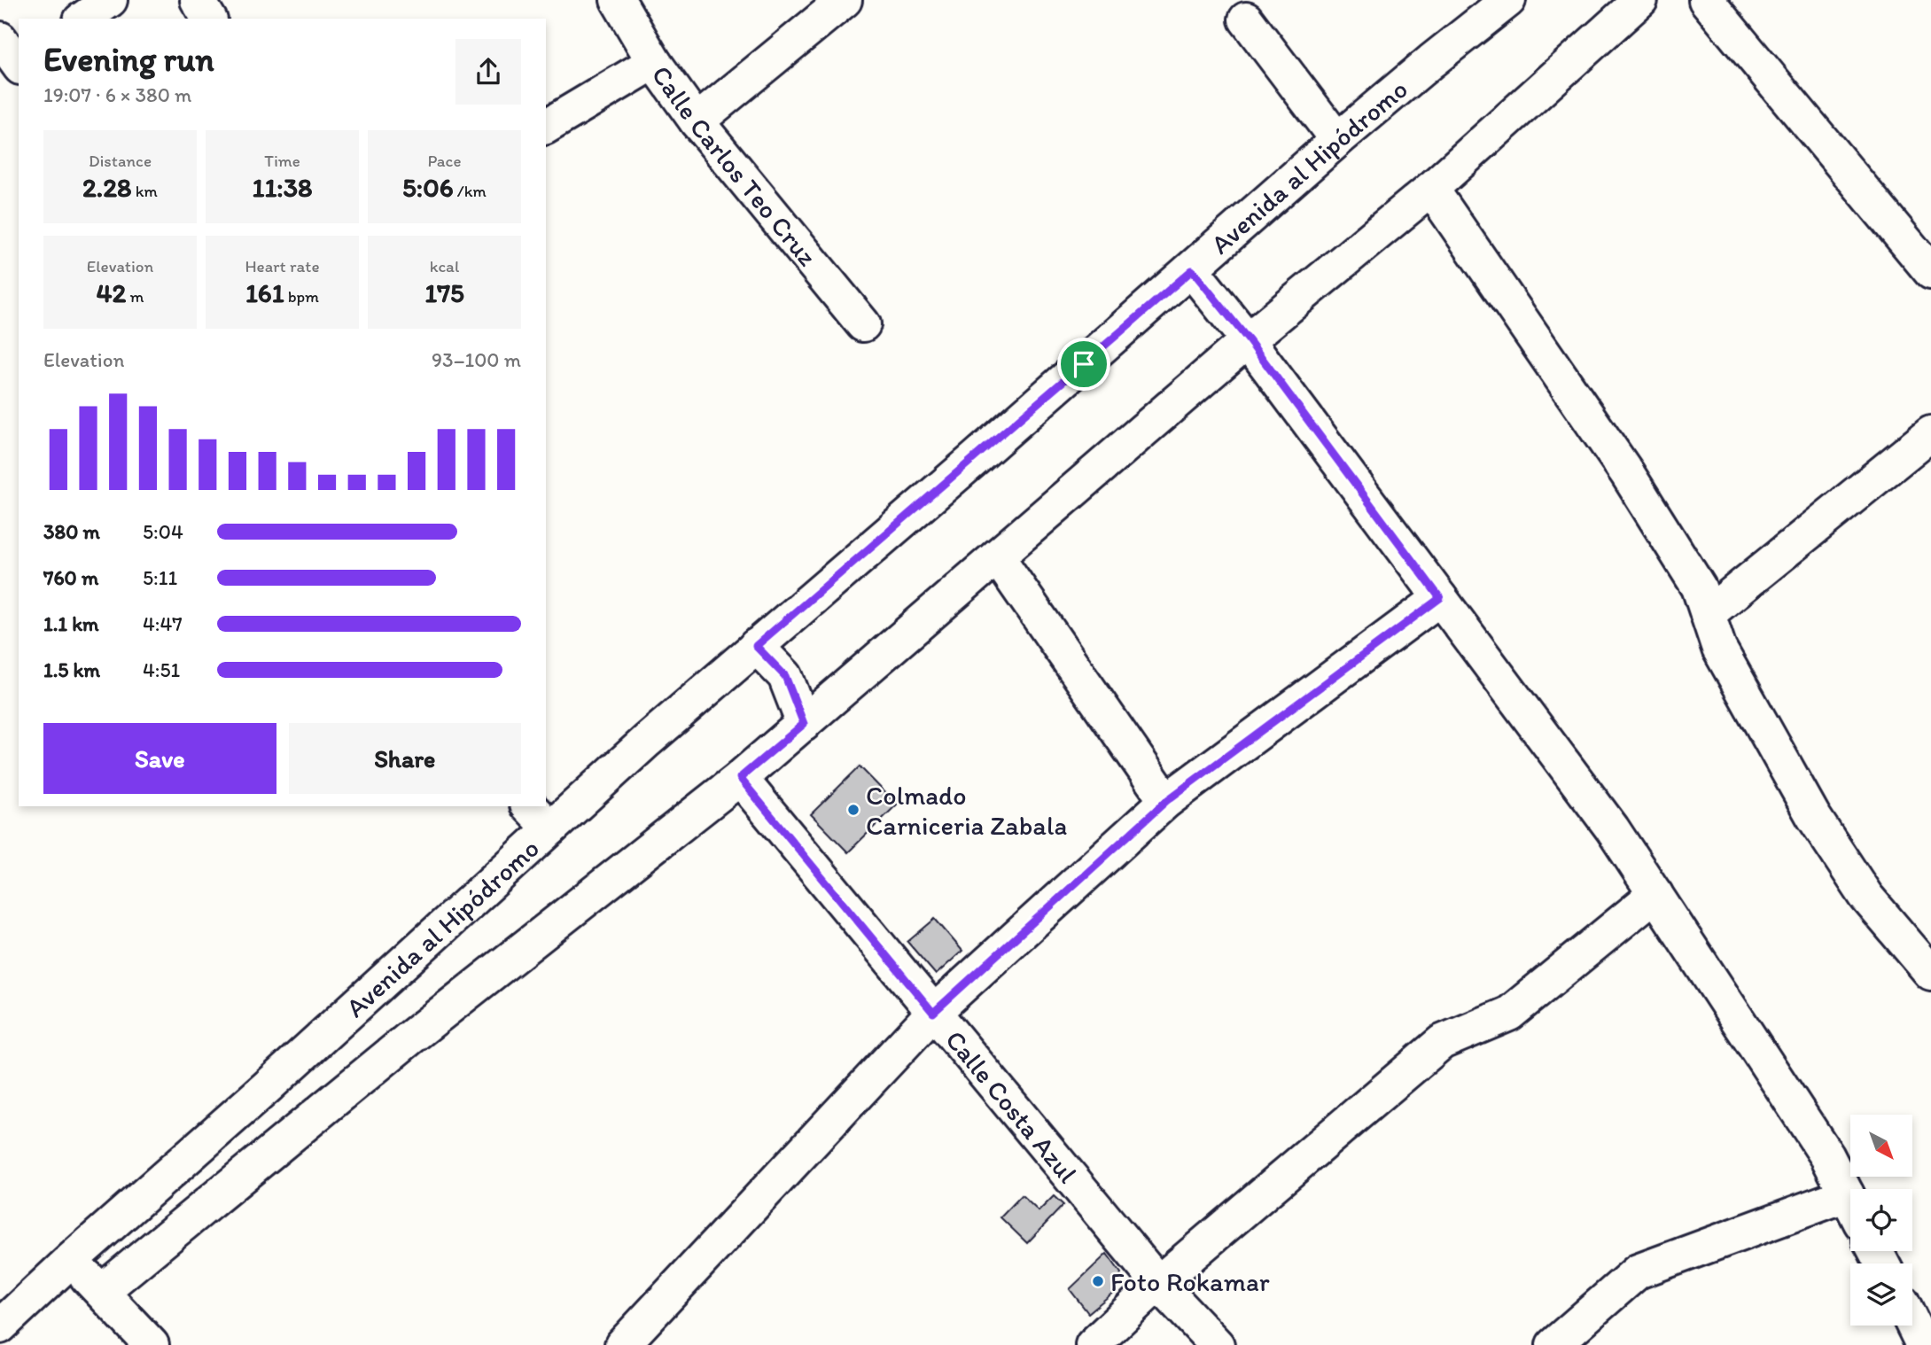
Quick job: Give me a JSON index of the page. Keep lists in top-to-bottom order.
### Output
{
  "streets": {
    "street": ["Calle Carlos Teo Cruz", "Avenida al Hipódromo", "Calle Costa Azul"]
  },
  "places": ["Colmado Carniceria Zabala", "Foto Rokamar"],
  "north": "bottom right",
  "page": {
    "heading": ["Evening run", "19:07 · 6 × 380 m"],
    "stats": [
      ["Distance", "2.28 km"],
      ["Time", "11:38"],
      ["Pace", "5:06 /km"],
      ["Elevation", "42 m"],
      ["Heart rate", "161 bpm"],
      ["kcal", "175"]
    ],
    "chart": ["Elevation", "93–100 m"],
    "list": [
      {
        "name": "380 m",
        "note": "5:04"
      },
      {
        "name": "760 m",
        "note": "5:11"
      },
      {
        "name": "1.1 km",
        "note": "4:47"
      },
      {
        "name": "1.5 km",
        "note": "4:51"
      }
    ],
    "buttons": ["Save", "Share"]
  }
}
